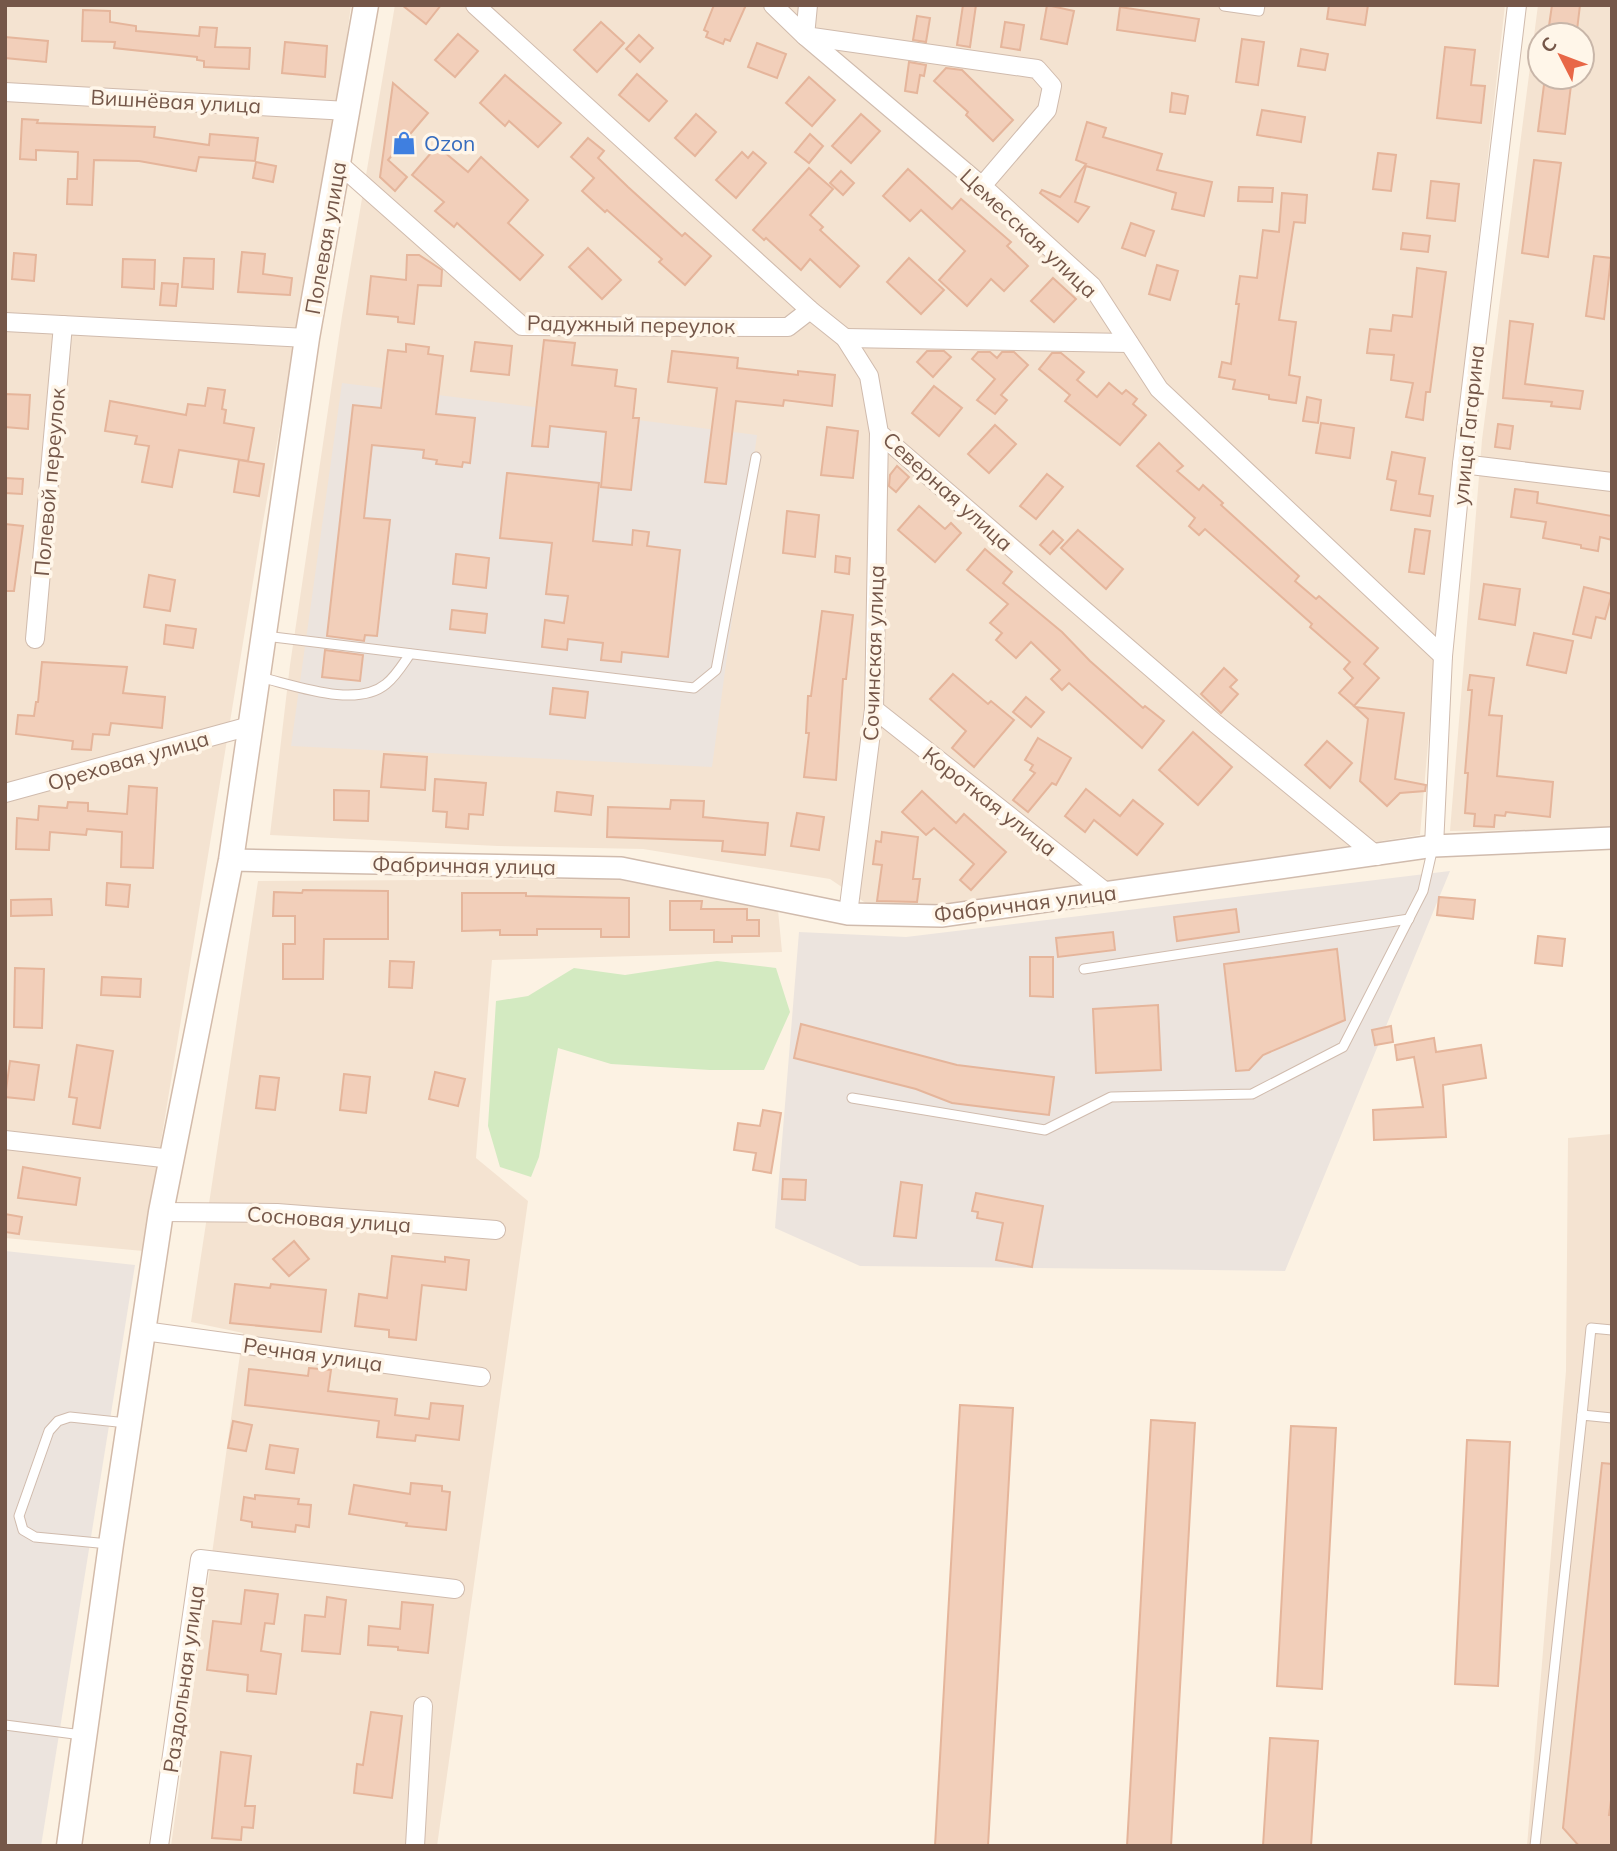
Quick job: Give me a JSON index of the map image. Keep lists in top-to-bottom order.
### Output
{
  "streets": {
    "main road": ["Полевая улица"],
    "street": [
      "Вишнёвая улица",
      "Цемесская улица",
      "Радужный переулок",
      "улица Гагарина",
      "Полевой переулок",
      "Северная улица",
      "Сочинская улица",
      "Ореховая улица",
      "Короткая улица",
      "Фабричная улица",
      "Сосновая улица",
      "Речная улица",
      "Раздольная улица"
    ]
  },
  "crossings": [
    ["Вишнёвая улица", "Полевая улица"],
    ["Цемесская улица", "улица Гагарина"],
    ["Полевая улица", "Радужный переулок"],
    ["Полевая улица", "Полевой переулок"],
    ["Радужный переулок", "Северная улица"],
    ["улица Гагарина", "Фабричная улица"],
    ["Северная улица", "Сочинская улица"],
    ["Северная улица", "Фабричная улица"],
    ["Сочинская улица", "Короткая улица"],
    ["Сочинская улица", "Фабричная улица"],
    ["Короткая улица", "Фабричная улица"]
  ],
  "places": {
    "shop": ["Ozon"]
  },
  "north": "top left"
}
